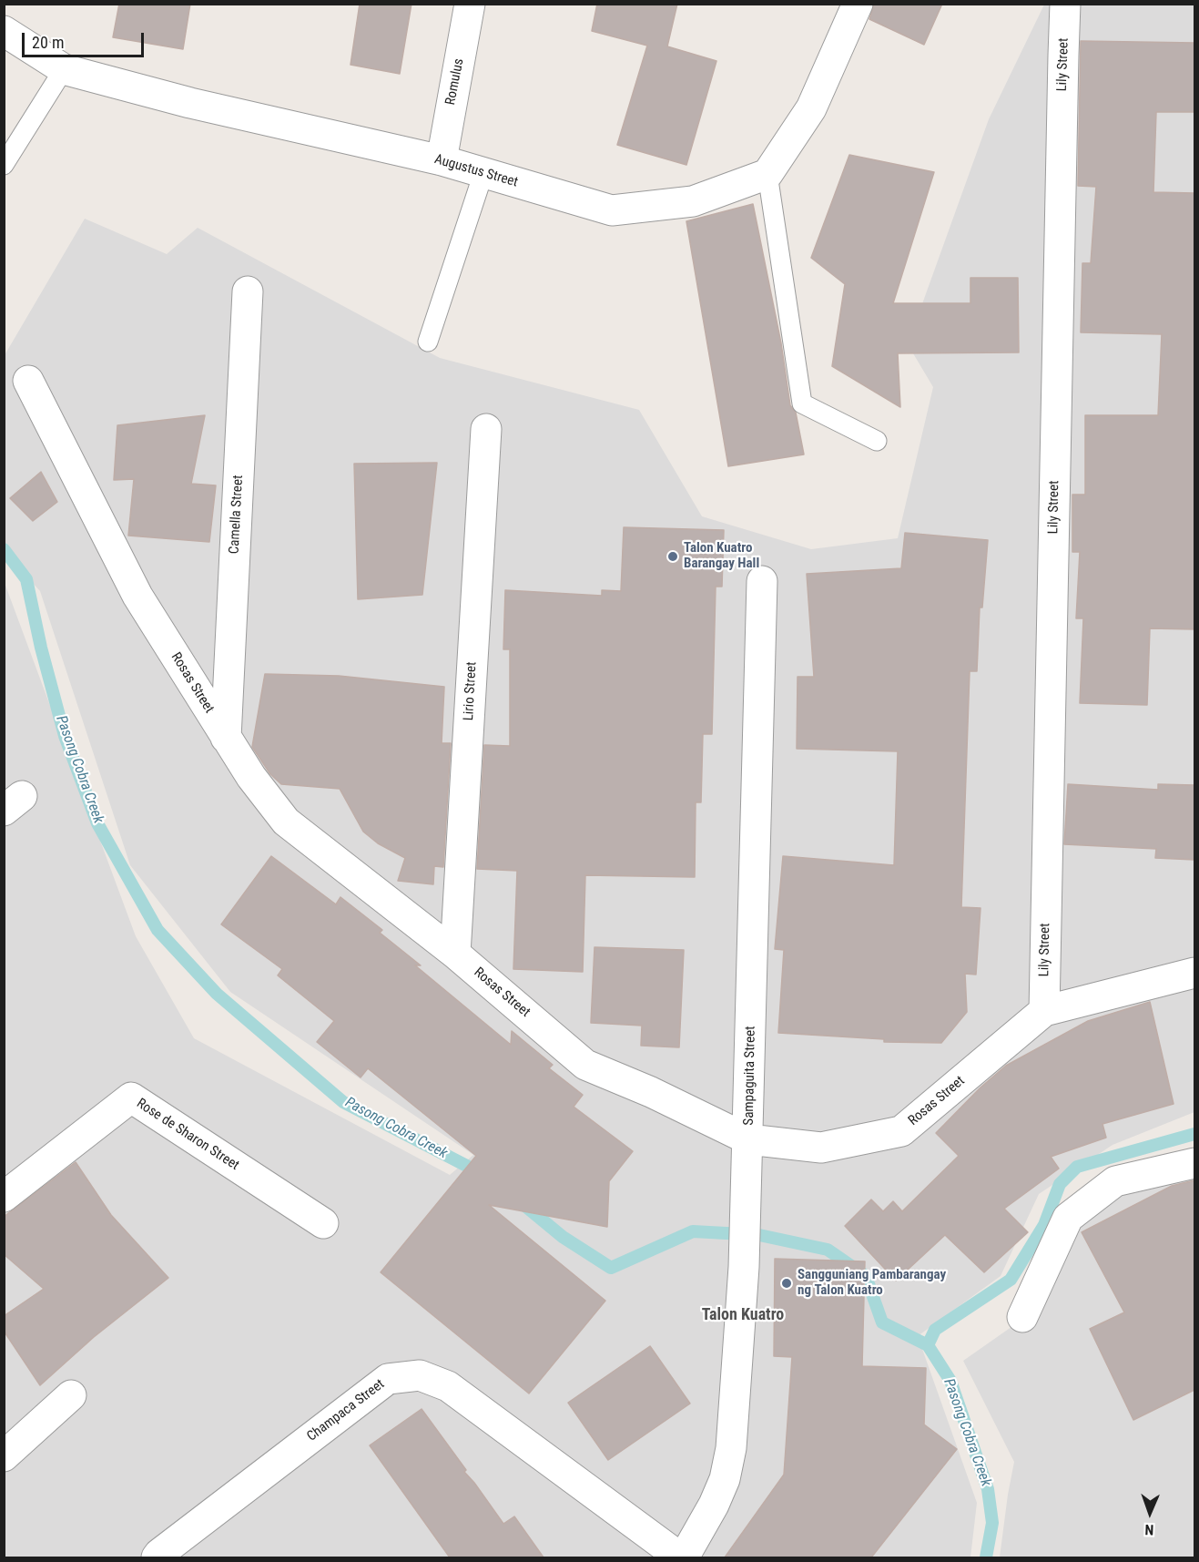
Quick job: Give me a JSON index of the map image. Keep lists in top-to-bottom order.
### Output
{
  "streets": {
    "street": [
      "Lily Street",
      "Romulus",
      "Augustus Street",
      "Camella Street",
      "Rosas Street",
      "Lirio Street",
      "Sampaguita Street",
      "Rose de Sharon Street",
      "Champaca Street"
    ]
  },
  "crossings": [
    ["Lily Street", "Rosas Street"],
    ["Romulus", "Augustus Street"],
    ["Camella Street", "Rosas Street"],
    ["Rosas Street", "Lirio Street"],
    ["Rosas Street", "Sampaguita Street"],
    ["Sampaguita Street", "Champaca Street"]
  ],
  "districts": ["Talon Kuatro"],
  "water": ["Pasong Cobra Creek"],
  "places": ["Talon Kuatro Barangay Hall", "Sangguniang Pambarangay ng Talon Kuatro"],
  "scale_bar": "20 m",
  "north": "bottom"
}
